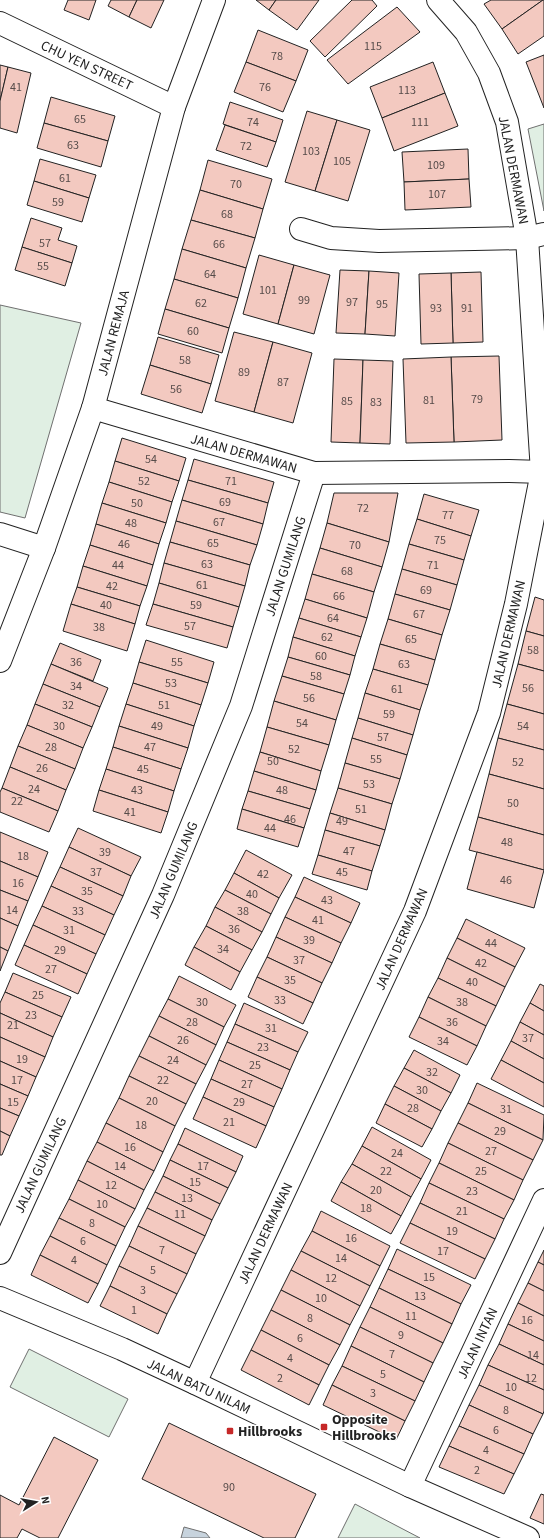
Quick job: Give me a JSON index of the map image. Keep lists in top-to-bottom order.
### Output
{
  "streets": {
    "street": [
      "CHU YEN STREET",
      "JALAN DERMAWAN",
      "JALAN REMAJA",
      "JALAN GUMILANG",
      "JALAN INTAN",
      "JALAN BATU NILAM"
    ]
  },
  "crossings": [
    ["CHU YEN STREET", "JALAN REMAJA"],
    ["JALAN DERMAWAN", "JALAN REMAJA"],
    ["JALAN DERMAWAN", "JALAN GUMILANG"],
    ["JALAN DERMAWAN", "JALAN BATU NILAM"],
    ["JALAN INTAN", "JALAN BATU NILAM"]
  ],
  "places": {
    "transit": ["Opposite Hillbrooks", "Hillbrooks"]
  },
  "house_numbers": [
    "115",
    "78",
    "41",
    "76",
    "113",
    "65",
    "74",
    "111",
    "63",
    "72",
    "103",
    "105",
    "109",
    "61",
    "70",
    "107",
    "59",
    "68",
    "57",
    "66",
    "55",
    "64",
    "101",
    "99",
    "97",
    "62",
    "95",
    "93",
    "91",
    "60",
    "58",
    "89",
    "87",
    "56",
    "79",
    "81",
    "85",
    "83",
    "54",
    "52",
    "71",
    "69",
    "50",
    "72",
    "77",
    "67",
    "48",
    "75",
    "65",
    "46",
    "70",
    "63",
    "44",
    "71",
    "68",
    "61",
    "42",
    "69",
    "66",
    "40",
    "59",
    "67",
    "64",
    "57",
    "38",
    "62",
    "65",
    "58",
    "60",
    "36",
    "55",
    "63",
    "58",
    "53",
    "34",
    "56",
    "61",
    "56",
    "32",
    "51",
    "59",
    "54",
    "30",
    "49",
    "54",
    "57",
    "28",
    "47",
    "52",
    "55",
    "50",
    "52",
    "26",
    "45",
    "53",
    "24",
    "43",
    "48",
    "22",
    "50",
    "51",
    "41",
    "46",
    "49",
    "44",
    "48",
    "47",
    "39",
    "18",
    "37",
    "45",
    "42",
    "46",
    "16",
    "35",
    "40",
    "43",
    "14",
    "33",
    "38",
    "41",
    "36",
    "31",
    "39",
    "44",
    "34",
    "29",
    "37",
    "42",
    "27",
    "35",
    "40",
    "25",
    "33",
    "30",
    "38",
    "23",
    "28",
    "36",
    "21",
    "31",
    "37",
    "26",
    "34",
    "23",
    "19",
    "24",
    "25",
    "32",
    "17",
    "22",
    "27",
    "30",
    "20",
    "15",
    "29",
    "28",
    "31",
    "21",
    "18",
    "29",
    "16",
    "27",
    "24",
    "14",
    "17",
    "22",
    "25",
    "15",
    "12",
    "20",
    "23",
    "13",
    "10",
    "18",
    "21",
    "11",
    "8",
    "19",
    "16",
    "6",
    "7",
    "17",
    "14",
    "4",
    "5",
    "15",
    "12",
    "3",
    "13",
    "10",
    "1",
    "11",
    "8",
    "16",
    "9",
    "6",
    "7",
    "14",
    "4",
    "5",
    "2",
    "12",
    "10",
    "3",
    "8",
    "6",
    "4",
    "2",
    "90"
  ],
  "north": "right"
}
